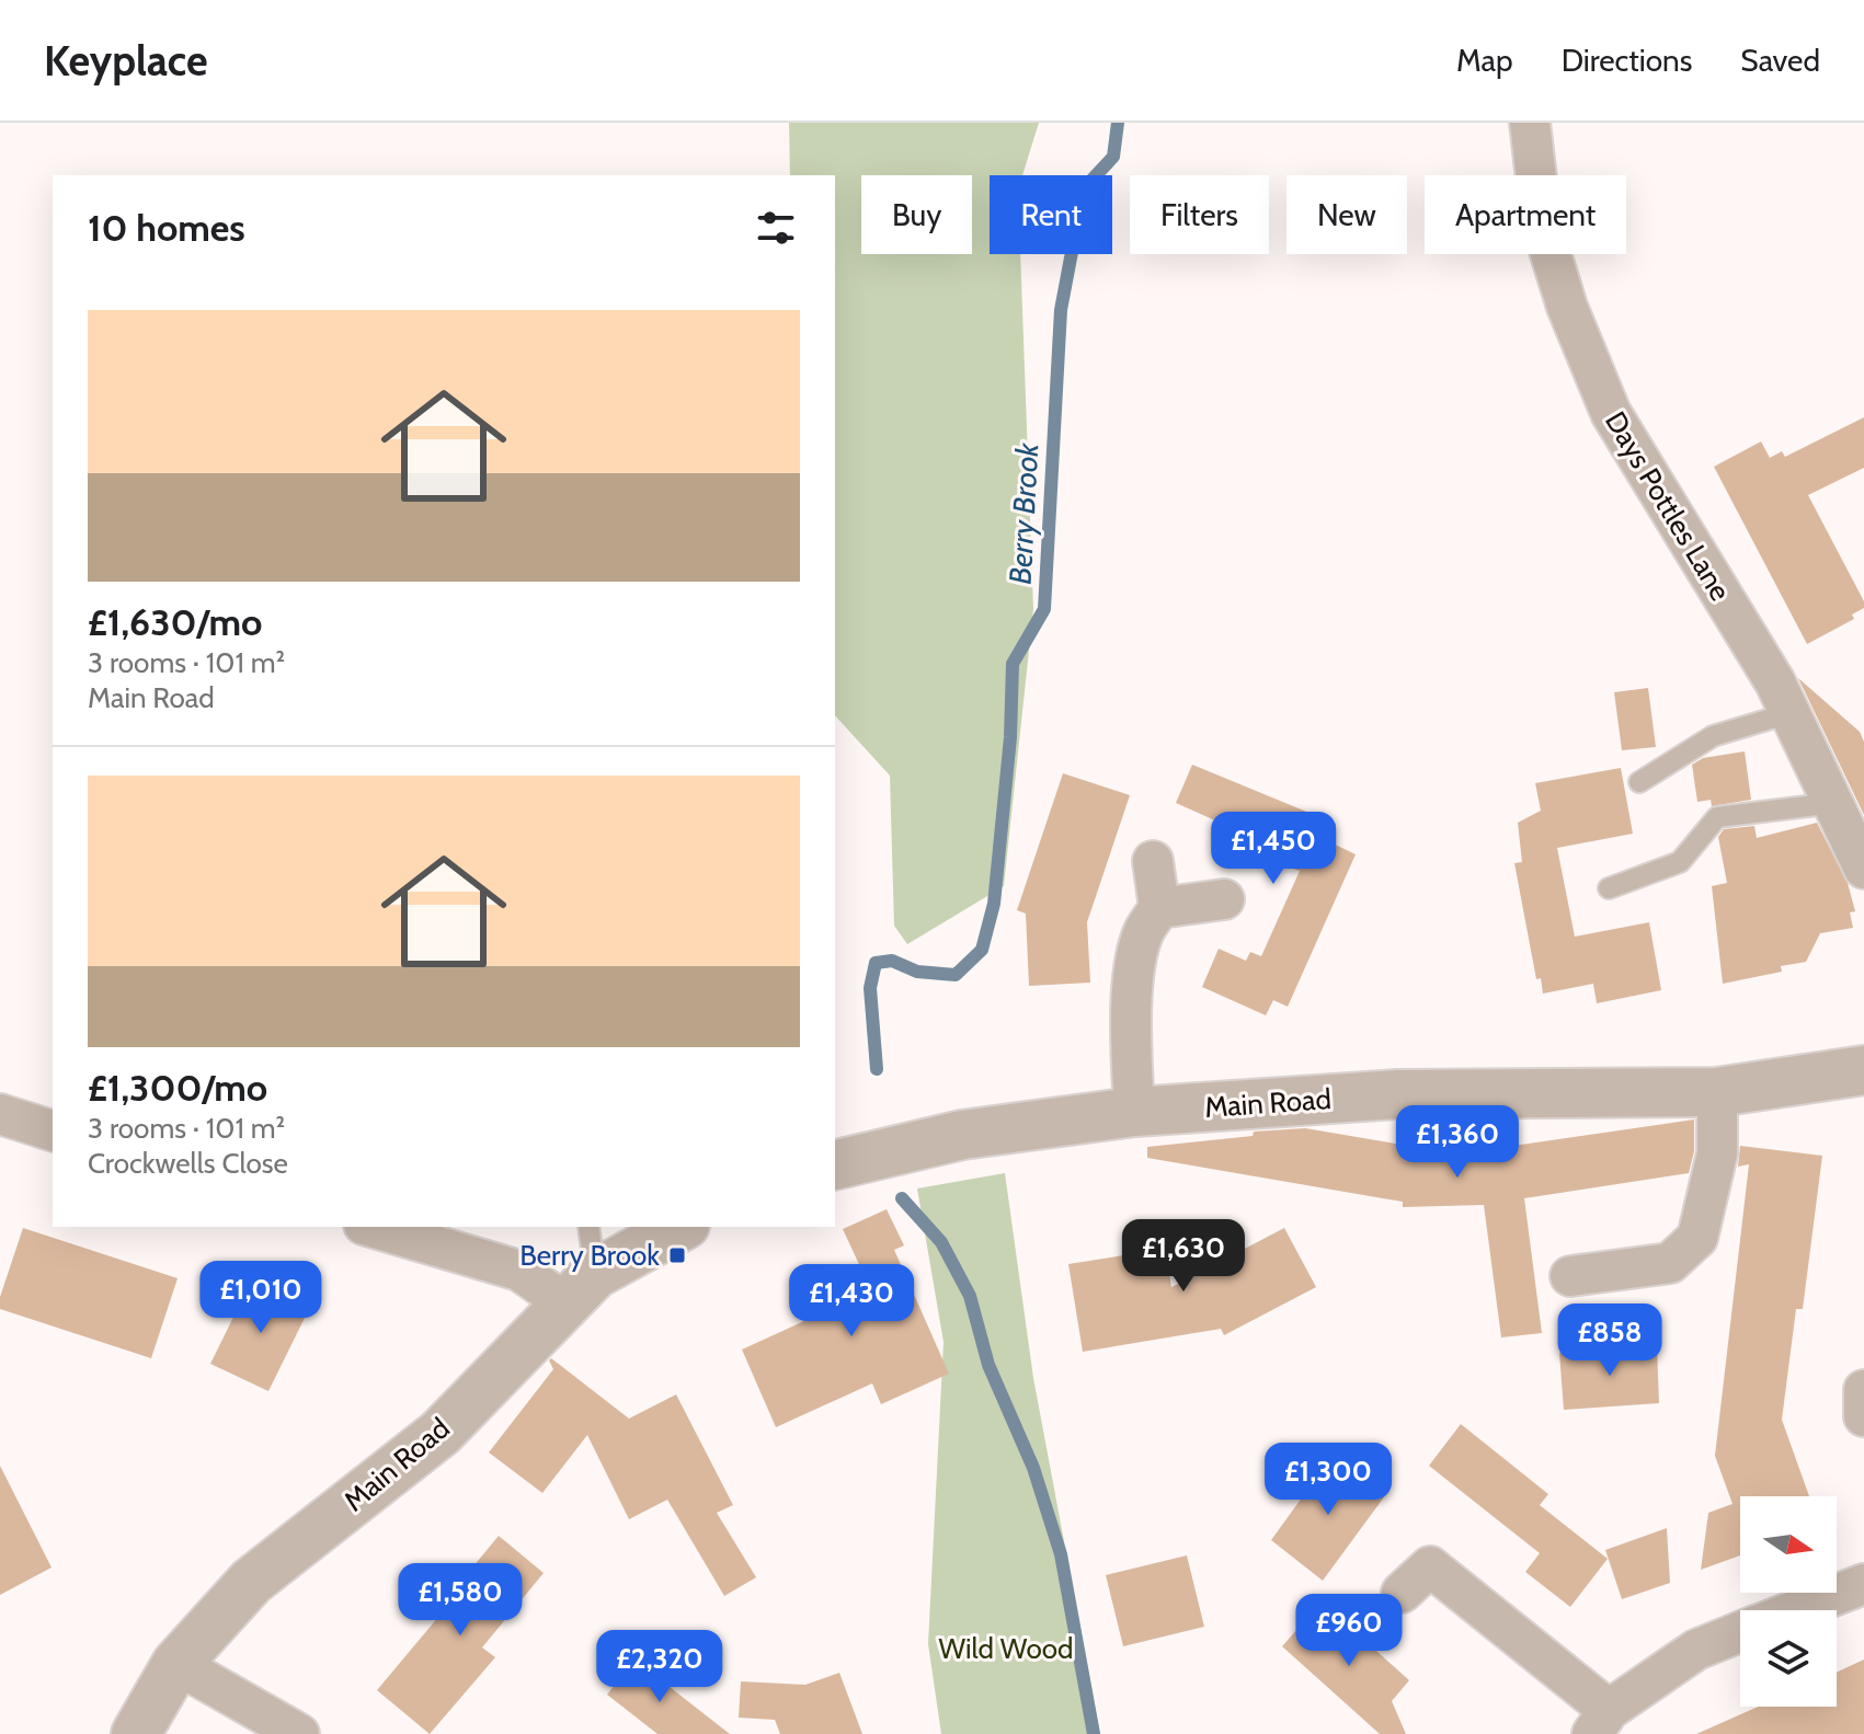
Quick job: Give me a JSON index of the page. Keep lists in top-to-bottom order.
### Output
{
  "streets": {
    "street": ["Days Pottles Lane", "Main Road"]
  },
  "water": ["Berry Brook"],
  "parks": ["Wild Wood"],
  "places": {
    "transit": ["Berry Brook"]
  },
  "north": "right",
  "page": {
    "header": "Keyplace",
    "nav": ["Map", "Directions", "Saved"],
    "chip": [
      "Buy",
      "Rent",
      "Filters",
      "New",
      "Apartment"
    ],
    "heading": "10 homes",
    "list": [
      {
        "name": "£1,630/mo",
        "note": "3 rooms · 101 m² · Main Road"
      },
      {
        "name": "£1,300/mo",
        "note": "3 rooms · 101 m² · Crockwells Close"
      }
    ],
    "price": [
      "£1,450",
      "£1,360",
      "£1,630",
      "£1,010",
      "£1,430",
      "£858",
      "£1,300",
      "£1,580",
      "£960",
      "£2,320"
    ]
  }
}
